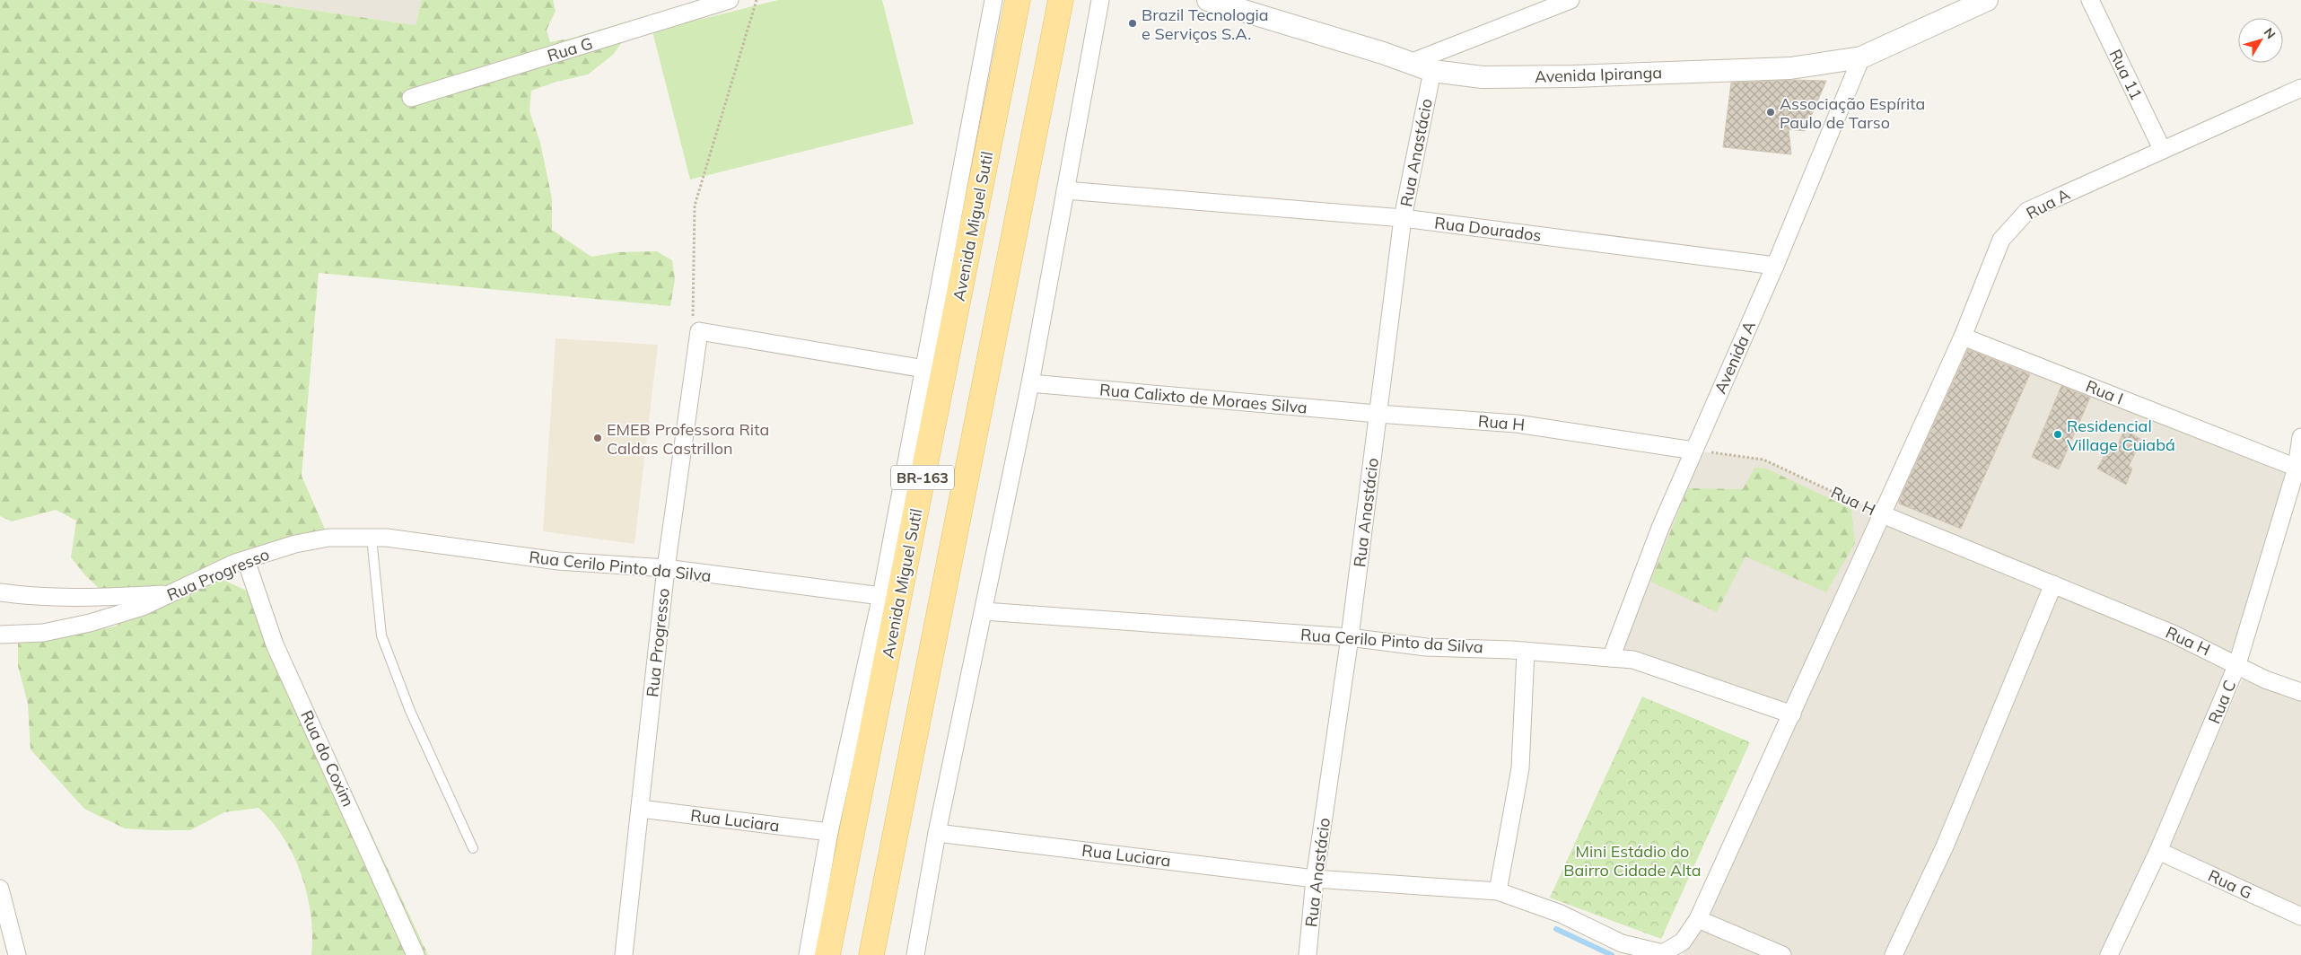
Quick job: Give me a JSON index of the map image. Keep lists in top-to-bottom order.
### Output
{
  "streets": {
    "main road": ["Avenida Miguel Sutil", "BR-163"],
    "street": [
      "Rua G",
      "Avenida Ipiranga",
      "Rua 11",
      "Rua Anastácio",
      "Rua A",
      "Rua Dourados",
      "Avenida A",
      "Rua I",
      "Rua Calixto de Moraes Silva",
      "Rua H",
      "Rua Cerilo Pinto da Silva",
      "Rua Progresso",
      "Rua C",
      "Rua do Coxim",
      "Rua Luciara"
    ]
  },
  "crossings": [
    ["Rua G", "Rua C"],
    ["Avenida Ipiranga", "Rua Anastácio"],
    ["Avenida Ipiranga", "Avenida A"],
    ["Rua 11", "Rua A"],
    ["Rua Anastácio", "Rua Dourados"],
    ["Rua Anastácio", "Rua Calixto de Moraes Silva"],
    ["Rua Anastácio", "Rua H"],
    ["Rua Anastácio", "Rua Cerilo Pinto da Silva"],
    ["Rua Anastácio", "Rua Luciara"],
    ["Rua A", "Rua I"],
    ["Rua A", "Rua H"],
    ["Rua A", "Rua Cerilo Pinto da Silva"],
    ["Rua A", "Rua Luciara"],
    ["Avenida Miguel Sutil", "Rua Cerilo Pinto da Silva"],
    ["Avenida Miguel Sutil", "Rua Luciara"],
    ["Rua Dourados", "Avenida A"],
    ["Avenida A", "Rua H"],
    ["Avenida A", "Rua Cerilo Pinto da Silva"],
    ["Rua I", "Rua C"],
    ["Rua Calixto de Moraes Silva", "Rua H"],
    ["Rua H", "Rua C"],
    ["Rua Cerilo Pinto da Silva", "Rua Progresso"],
    ["Rua Progresso", "Rua do Coxim"],
    ["Rua Progresso", "Rua Luciara"]
  ],
  "parks": ["Mini Estádio do Bairro Cidade Alta"],
  "places": [
    "Brazil Tecnologia e Serviços S.A.",
    "Associação Espírita Paulo de Tarso",
    "Residencial Village Cuiabá",
    "EMEB Professora Rita Caldas Castrillon"
  ],
  "north": "top right"
}
